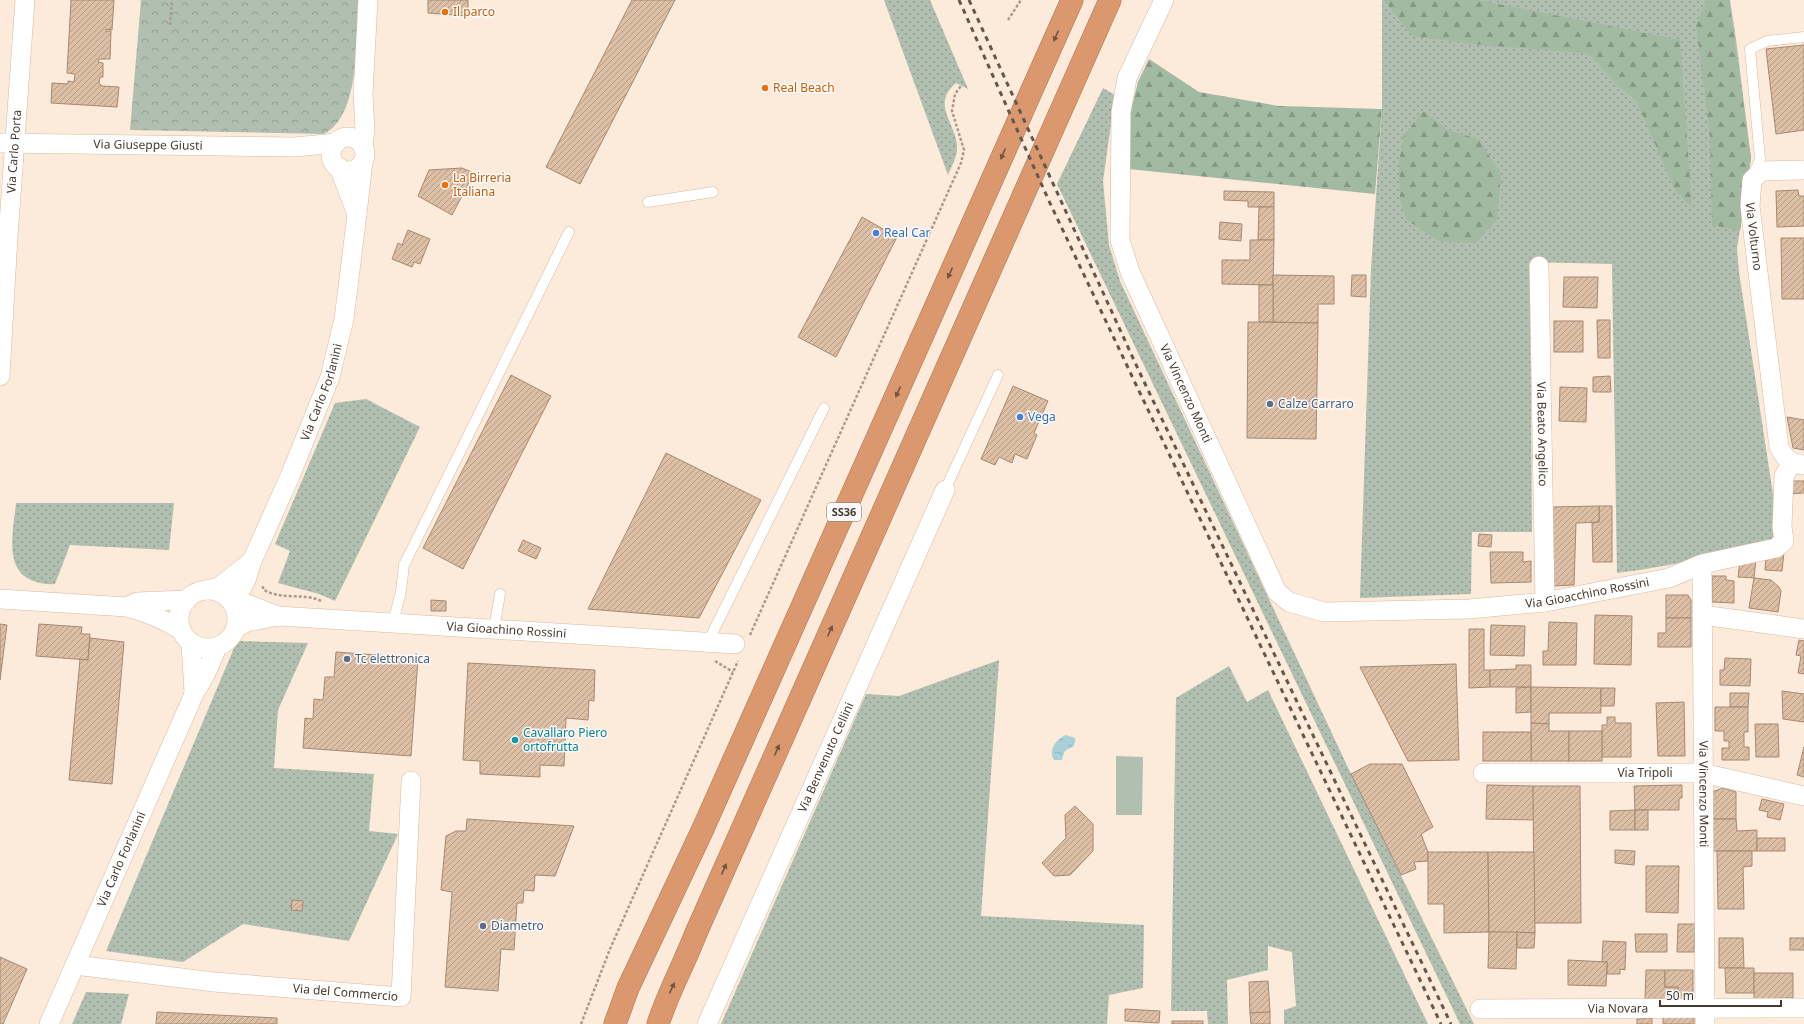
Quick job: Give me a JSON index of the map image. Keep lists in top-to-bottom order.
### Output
{
  "streets": {
    "highway": ["SS36"],
    "street": [
      "Via Giuseppe Giusti",
      "Via Carlo Porta",
      "Via Volturno",
      "Via Carlo Forlanini",
      "Via Vincenzo Monti",
      "Via Beato Angelico",
      "Via Gioacchino Rossini",
      "Via Gioachino Rossini",
      "Via Benvenuto Cellini",
      "Via Tripoli",
      "Via del Commercio",
      "Via Novara"
    ]
  },
  "crossings": [
    ["Via Giuseppe Giusti", "Via Carlo Porta"],
    ["Via Giuseppe Giusti", "Via Carlo Forlanini"],
    ["Via Volturno", "Via Gioacchino Rossini"],
    ["Via Carlo Forlanini", "Via Gioachino Rossini"],
    ["Via Carlo Forlanini", "Via del Commercio"],
    ["Via Vincenzo Monti", "Via Gioacchino Rossini"],
    ["Via Vincenzo Monti", "Via Tripoli"],
    ["Via Vincenzo Monti", "Via Novara"],
    ["Via Beato Angelico", "Via Gioacchino Rossini"]
  ],
  "places": [
    "Il parco",
    "Real Beach",
    "La Birreria Italiana",
    "Real Car",
    "Calze Carraro",
    "Vega",
    "Tc elettronica",
    "Cavallaro Piero ortofrutta",
    "Diametro"
  ],
  "scale_bar": "50 m"
}
